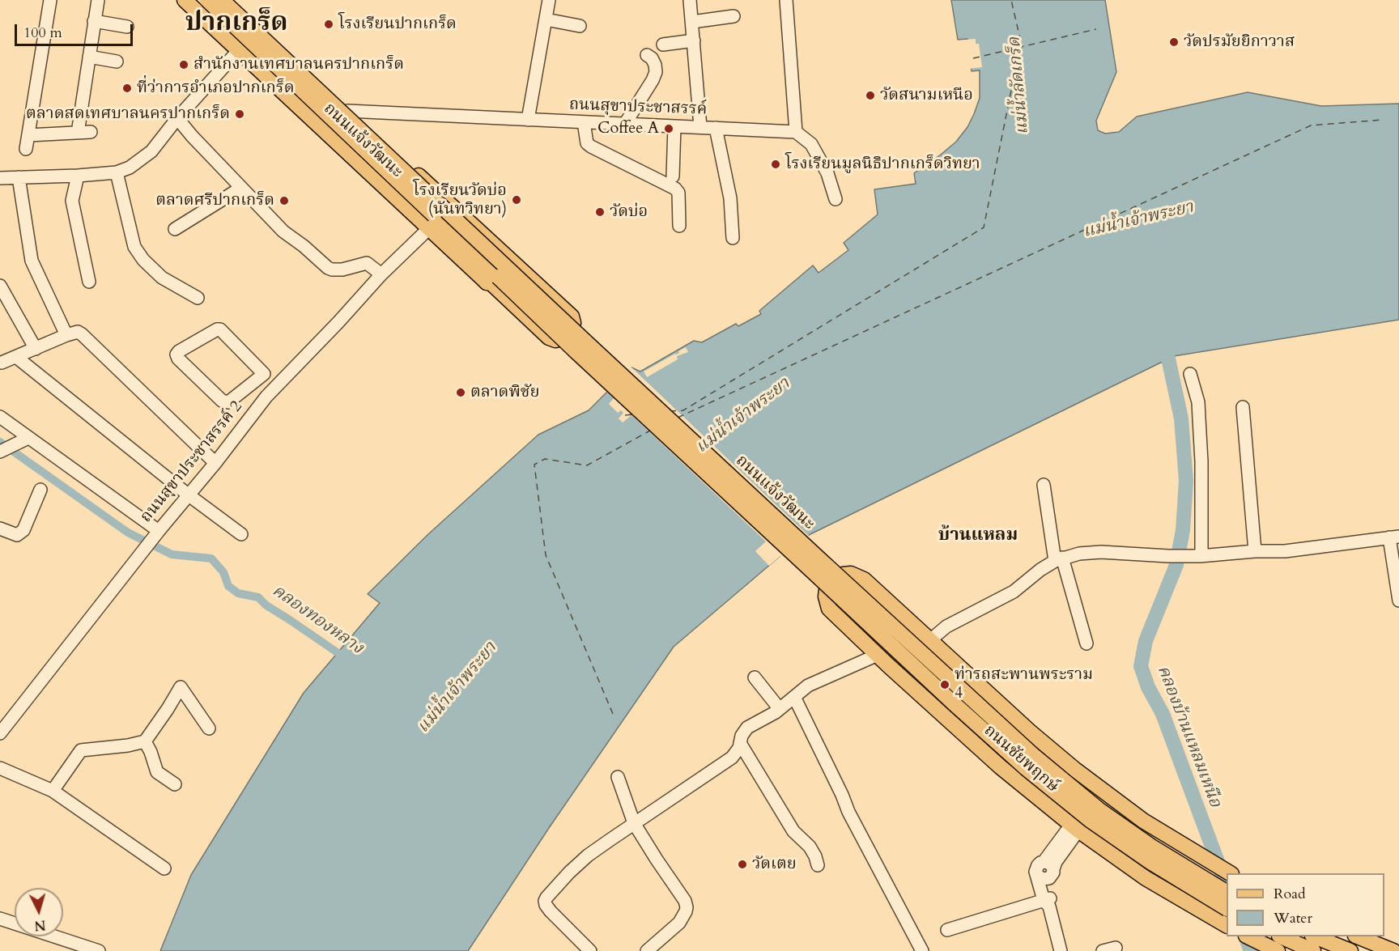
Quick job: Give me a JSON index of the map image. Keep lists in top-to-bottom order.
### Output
{
  "streets": {
    "main road": ["ถนนแจ้งวัฒนะ", "ถนนชัยพฤกษ์"],
    "street": ["ถนนสุขาประชาสรรค์", "ถนนสุขาประชาสรรค์ 2"]
  },
  "crossings": [
    ["ถนนสุขาประชาสรรค์", "ถนนแจ้งวัฒนะ"],
    ["ถนนแจ้งวัฒนะ", "ถนนสุขาประชาสรรค์ 2"],
    ["ถนนแจ้งวัฒนะ", "ถนนชัยพฤกษ์"]
  ],
  "districts": ["ปากเกร็ด", "บ้านแหลม"],
  "water": [
    "แม่น้ำลัดเกร็ด",
    "แม่น้ำเจ้าพระยา",
    "คลองทองหลาง",
    "คลองบ้านแหลมเหนือ"
  ],
  "places": [
    "โรงเรียนปากเกร็ด",
    "วัดปรมัยยิกาวาส",
    "สำนักงานเทศบาลนครปากเกร็ด",
    "ที่ว่าการอำเภอปากเกร็ด",
    "วัดสนามเหนือ",
    "ตลาดสดเทศบาลนครปากเกร็ด",
    "Coffee A",
    "โรงเรียนมูลนิธิปากเกร็ดวิทยา",
    "โรงเรียนวัดบ่อ (นันทวิทยา)",
    "ตลาดศรีปากเกร็ด",
    "วัดบ่อ",
    "ตลาดพิชัย",
    "ท่ารถสะพานพระราม 4",
    "วัดเตย"
  ],
  "legend": ["Road", "Water"],
  "scale_bar": "100 m",
  "north": "bottom"
}
